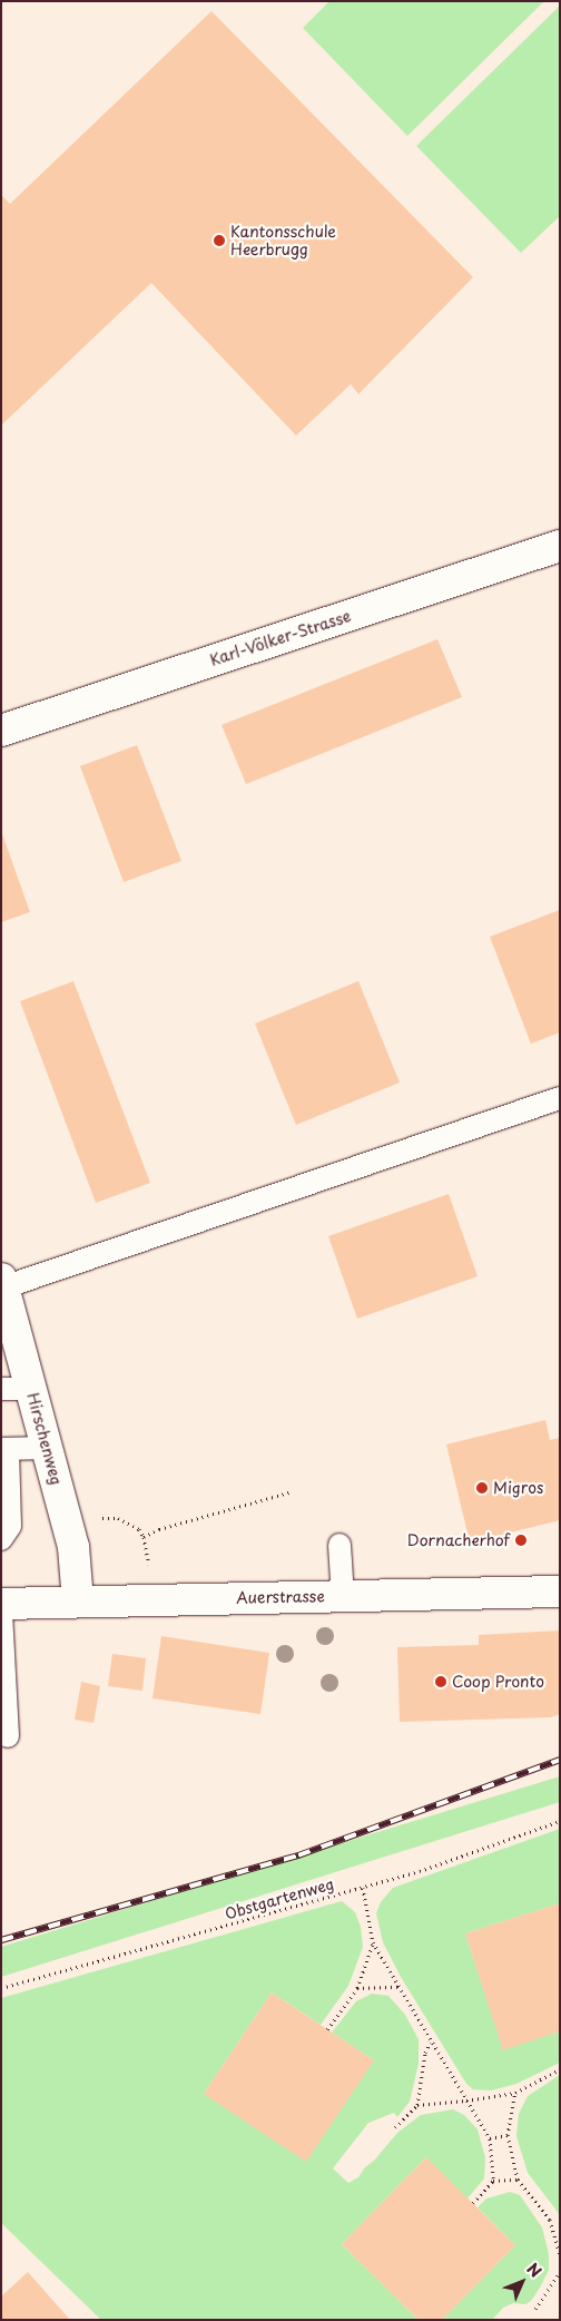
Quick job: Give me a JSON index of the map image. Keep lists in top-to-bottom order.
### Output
{
  "streets": {
    "street": ["Karl-Völker-Strasse", "Hirschenweg", "Auerstrasse"],
    "path": ["Obstgartenweg"]
  },
  "crossings": [
    ["Hirschenweg", "Auerstrasse"]
  ],
  "places": [
    "Kantonsschule Heerbrugg",
    "Migros",
    "Dornacherhof",
    "Coop Pronto"
  ],
  "north": "top right"
}
